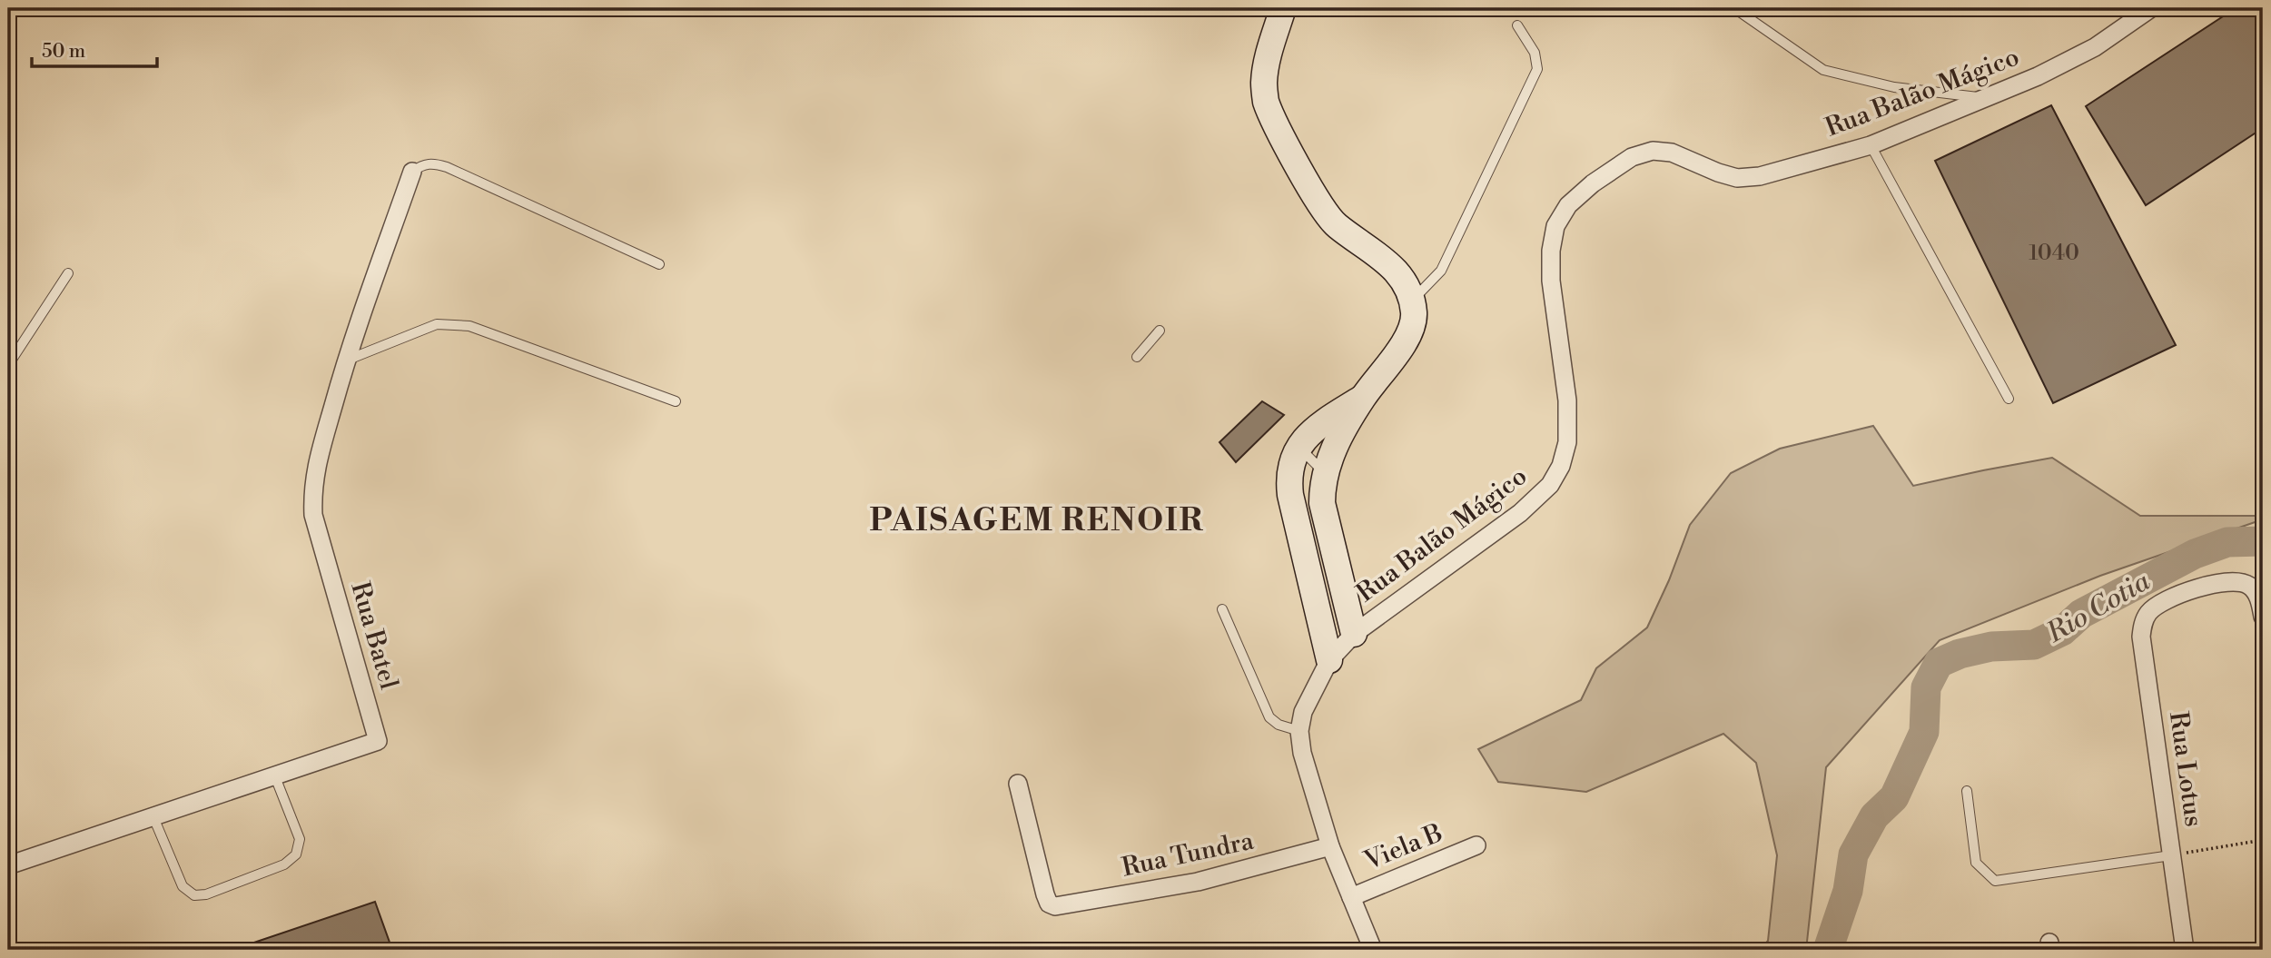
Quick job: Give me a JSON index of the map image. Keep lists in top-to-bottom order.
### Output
{
  "streets": {
    "street": [
      "Rua Balão Mágico",
      "Rua Batel",
      "Rua Lotus",
      "Viela B",
      "Rua Tundra"
    ]
  },
  "crossings": [
    ["Rua Balão Mágico", "Viela B"],
    ["Rua Balão Mágico", "Rua Tundra"]
  ],
  "districts": ["PAISAGEM RENOIR"],
  "water": ["Rio Cotia"],
  "house_numbers": ["1040"],
  "scale_bar": "50 m"
}
